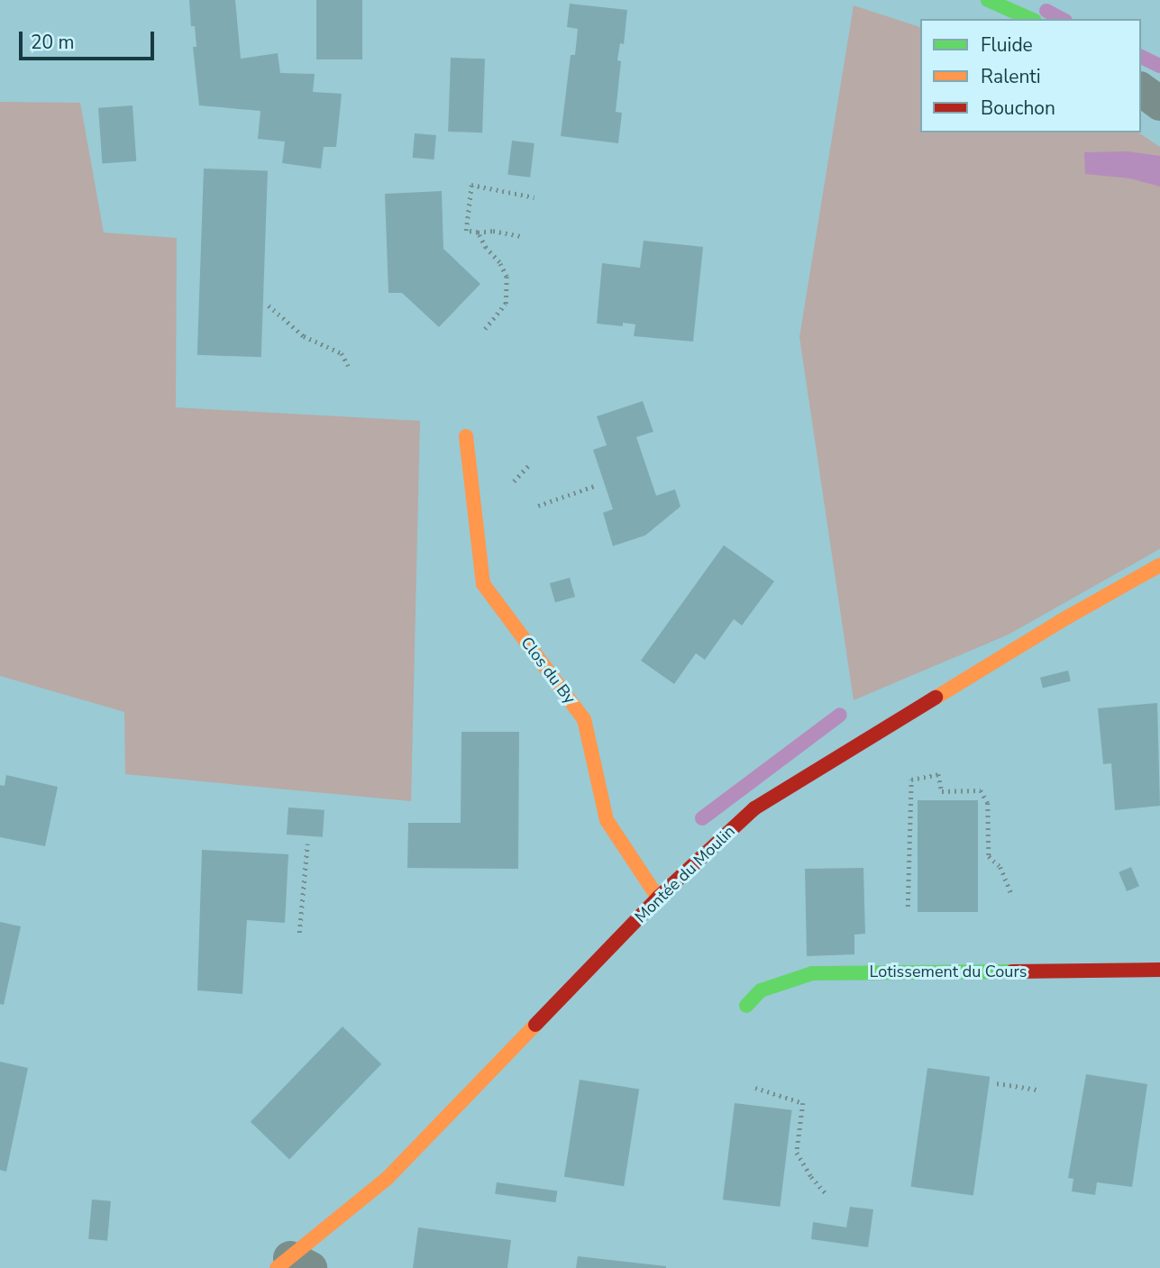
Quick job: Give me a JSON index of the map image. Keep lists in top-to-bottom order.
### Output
{
  "streets": {
    "street": ["Clos du By", "Montée du Moulin", "Lotissement du Cours"]
  },
  "crossings": [
    ["Clos du By", "Montée du Moulin"]
  ],
  "legend": ["Fluide", "Ralenti", "Bouchon"],
  "scale_bar": "20 m"
}
